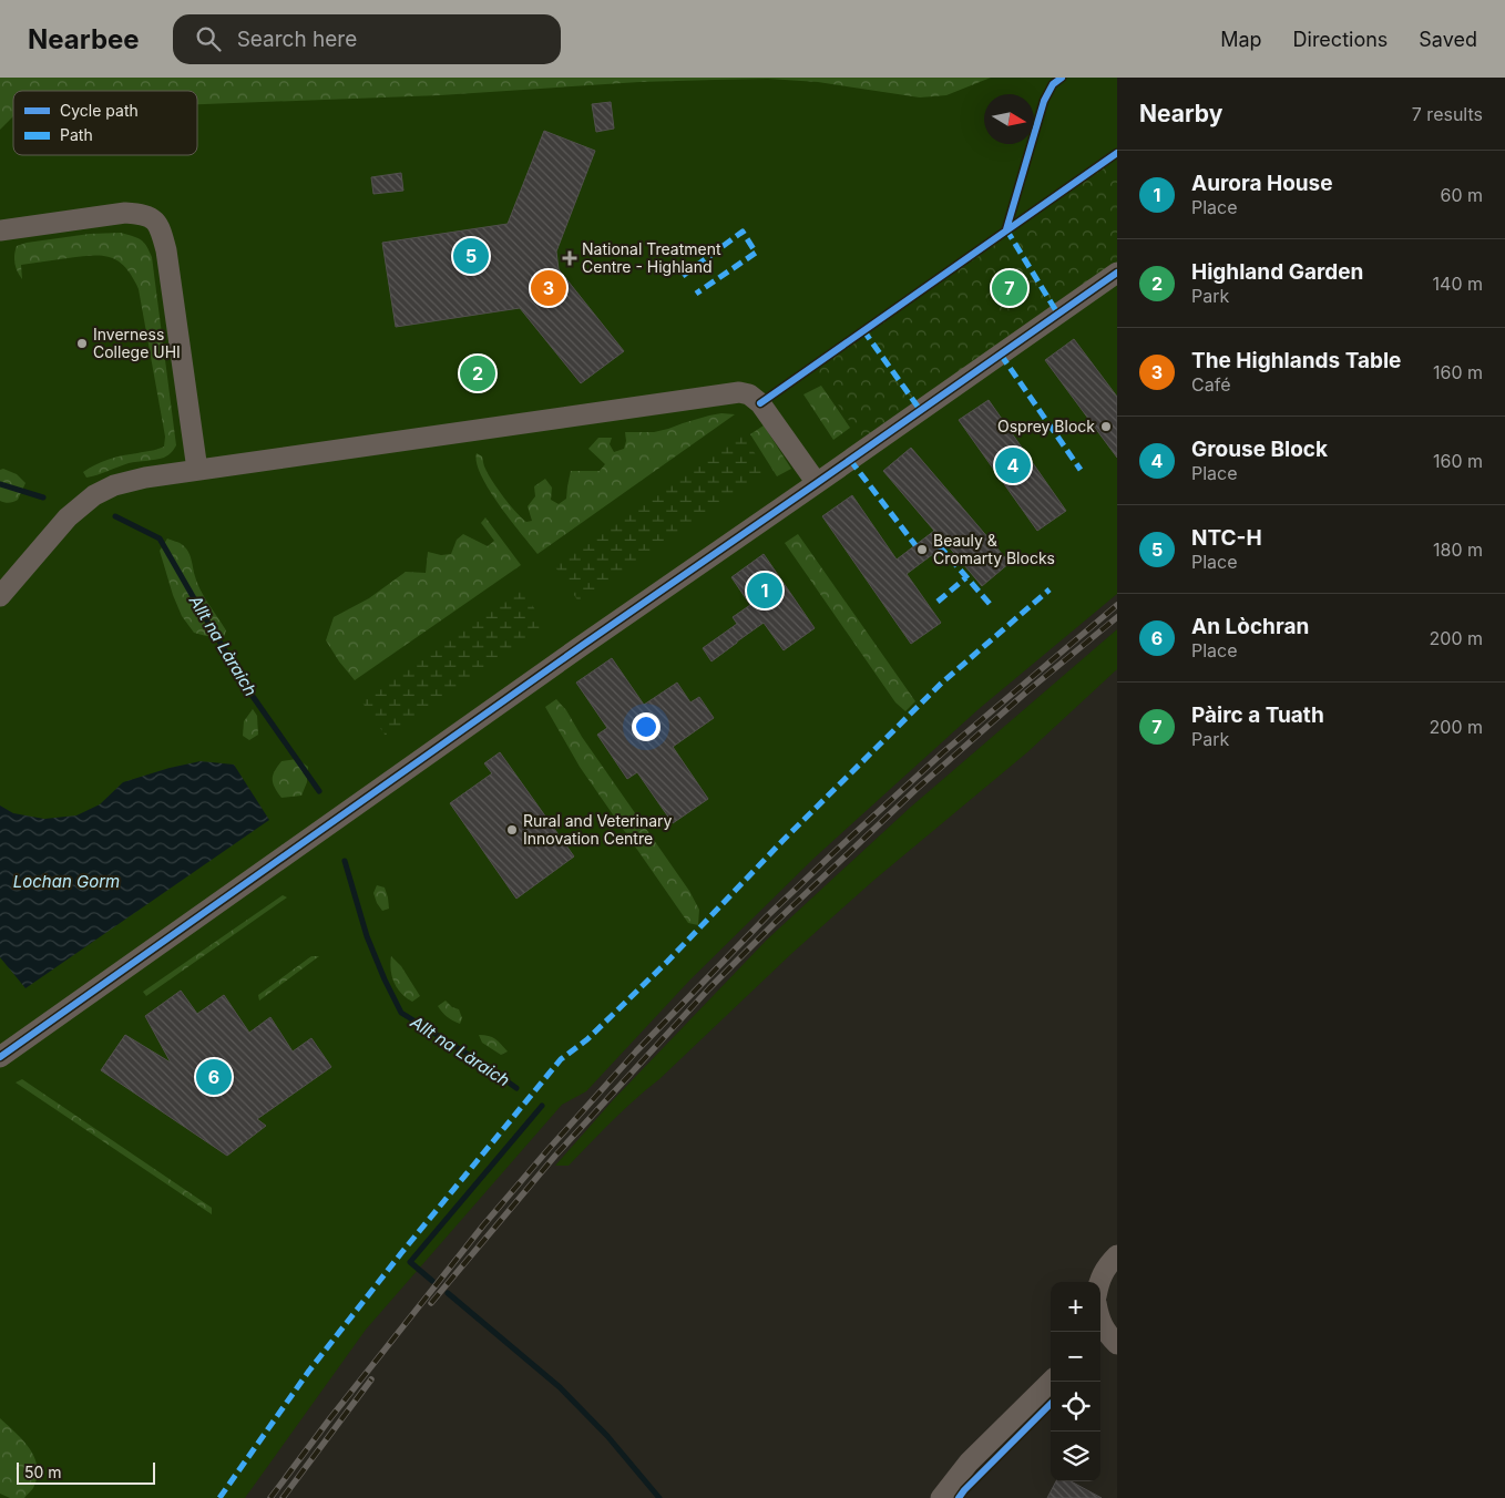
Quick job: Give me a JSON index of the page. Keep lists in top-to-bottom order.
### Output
{
  "water": ["Allt na Làraich", "Lochan Gorm"],
  "places": {
    "health": ["National Treatment Centre - Highland"],
    "other": [
      "Inverness College UHI",
      "Osprey Block",
      "Beauly & Cromarty Blocks",
      "Rural and Veterinary Innovation Centre"
    ]
  },
  "legend": ["Cycle path", "Path"],
  "scale_bar": "50 m",
  "north": "right",
  "page": {
    "header": "Nearbee",
    "search": "Search here",
    "nav": ["Map", "Directions", "Saved"],
    "heading": ["Nearby", "7 results"],
    "list": [
      {
        "mark": "1",
        "name": "Aurora House",
        "note": "Place",
        "value": "60 m"
      },
      {
        "mark": "2",
        "name": "Highland Garden",
        "note": "Park",
        "value": "140 m"
      },
      {
        "mark": "3",
        "name": "The Highlands Table",
        "note": "Café",
        "value": "160 m"
      },
      {
        "mark": "4",
        "name": "Grouse Block",
        "note": "Place",
        "value": "160 m"
      },
      {
        "mark": "5",
        "name": "NTC-H",
        "note": "Place",
        "value": "180 m"
      },
      {
        "mark": "6",
        "name": "An Lòchran",
        "note": "Place",
        "value": "200 m"
      },
      {
        "mark": "7",
        "name": "Pàirc a Tuath",
        "note": "Park",
        "value": "200 m"
      }
    ],
    "pins": [
      "5",
      "3",
      "7",
      "2",
      "4",
      "1",
      "6"
    ],
    "map_buttons": ["+", "−"],
    "scale": "50 m"
  }
}
